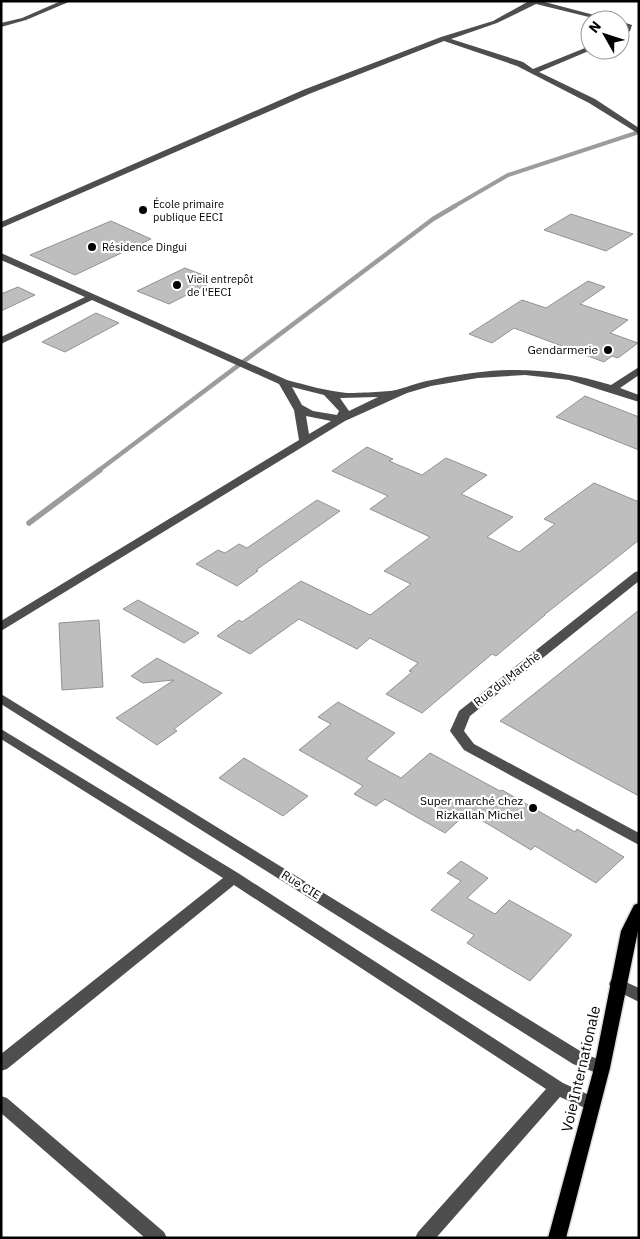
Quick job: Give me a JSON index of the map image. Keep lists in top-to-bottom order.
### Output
{
  "streets": {
    "main road": ["Voie Internationale"],
    "street": ["Rue du Marché", "Rue CIE"]
  },
  "crossings": [
    ["Rue CIE", "Voie Internationale"]
  ],
  "places": [
    "École primaire publique EECI",
    "Résidence Dingui",
    "Vieil entrepôt de l'EECI",
    "Gendarmerie",
    "Super marché chez Rizkallah Michel"
  ],
  "north": "top left"
}
